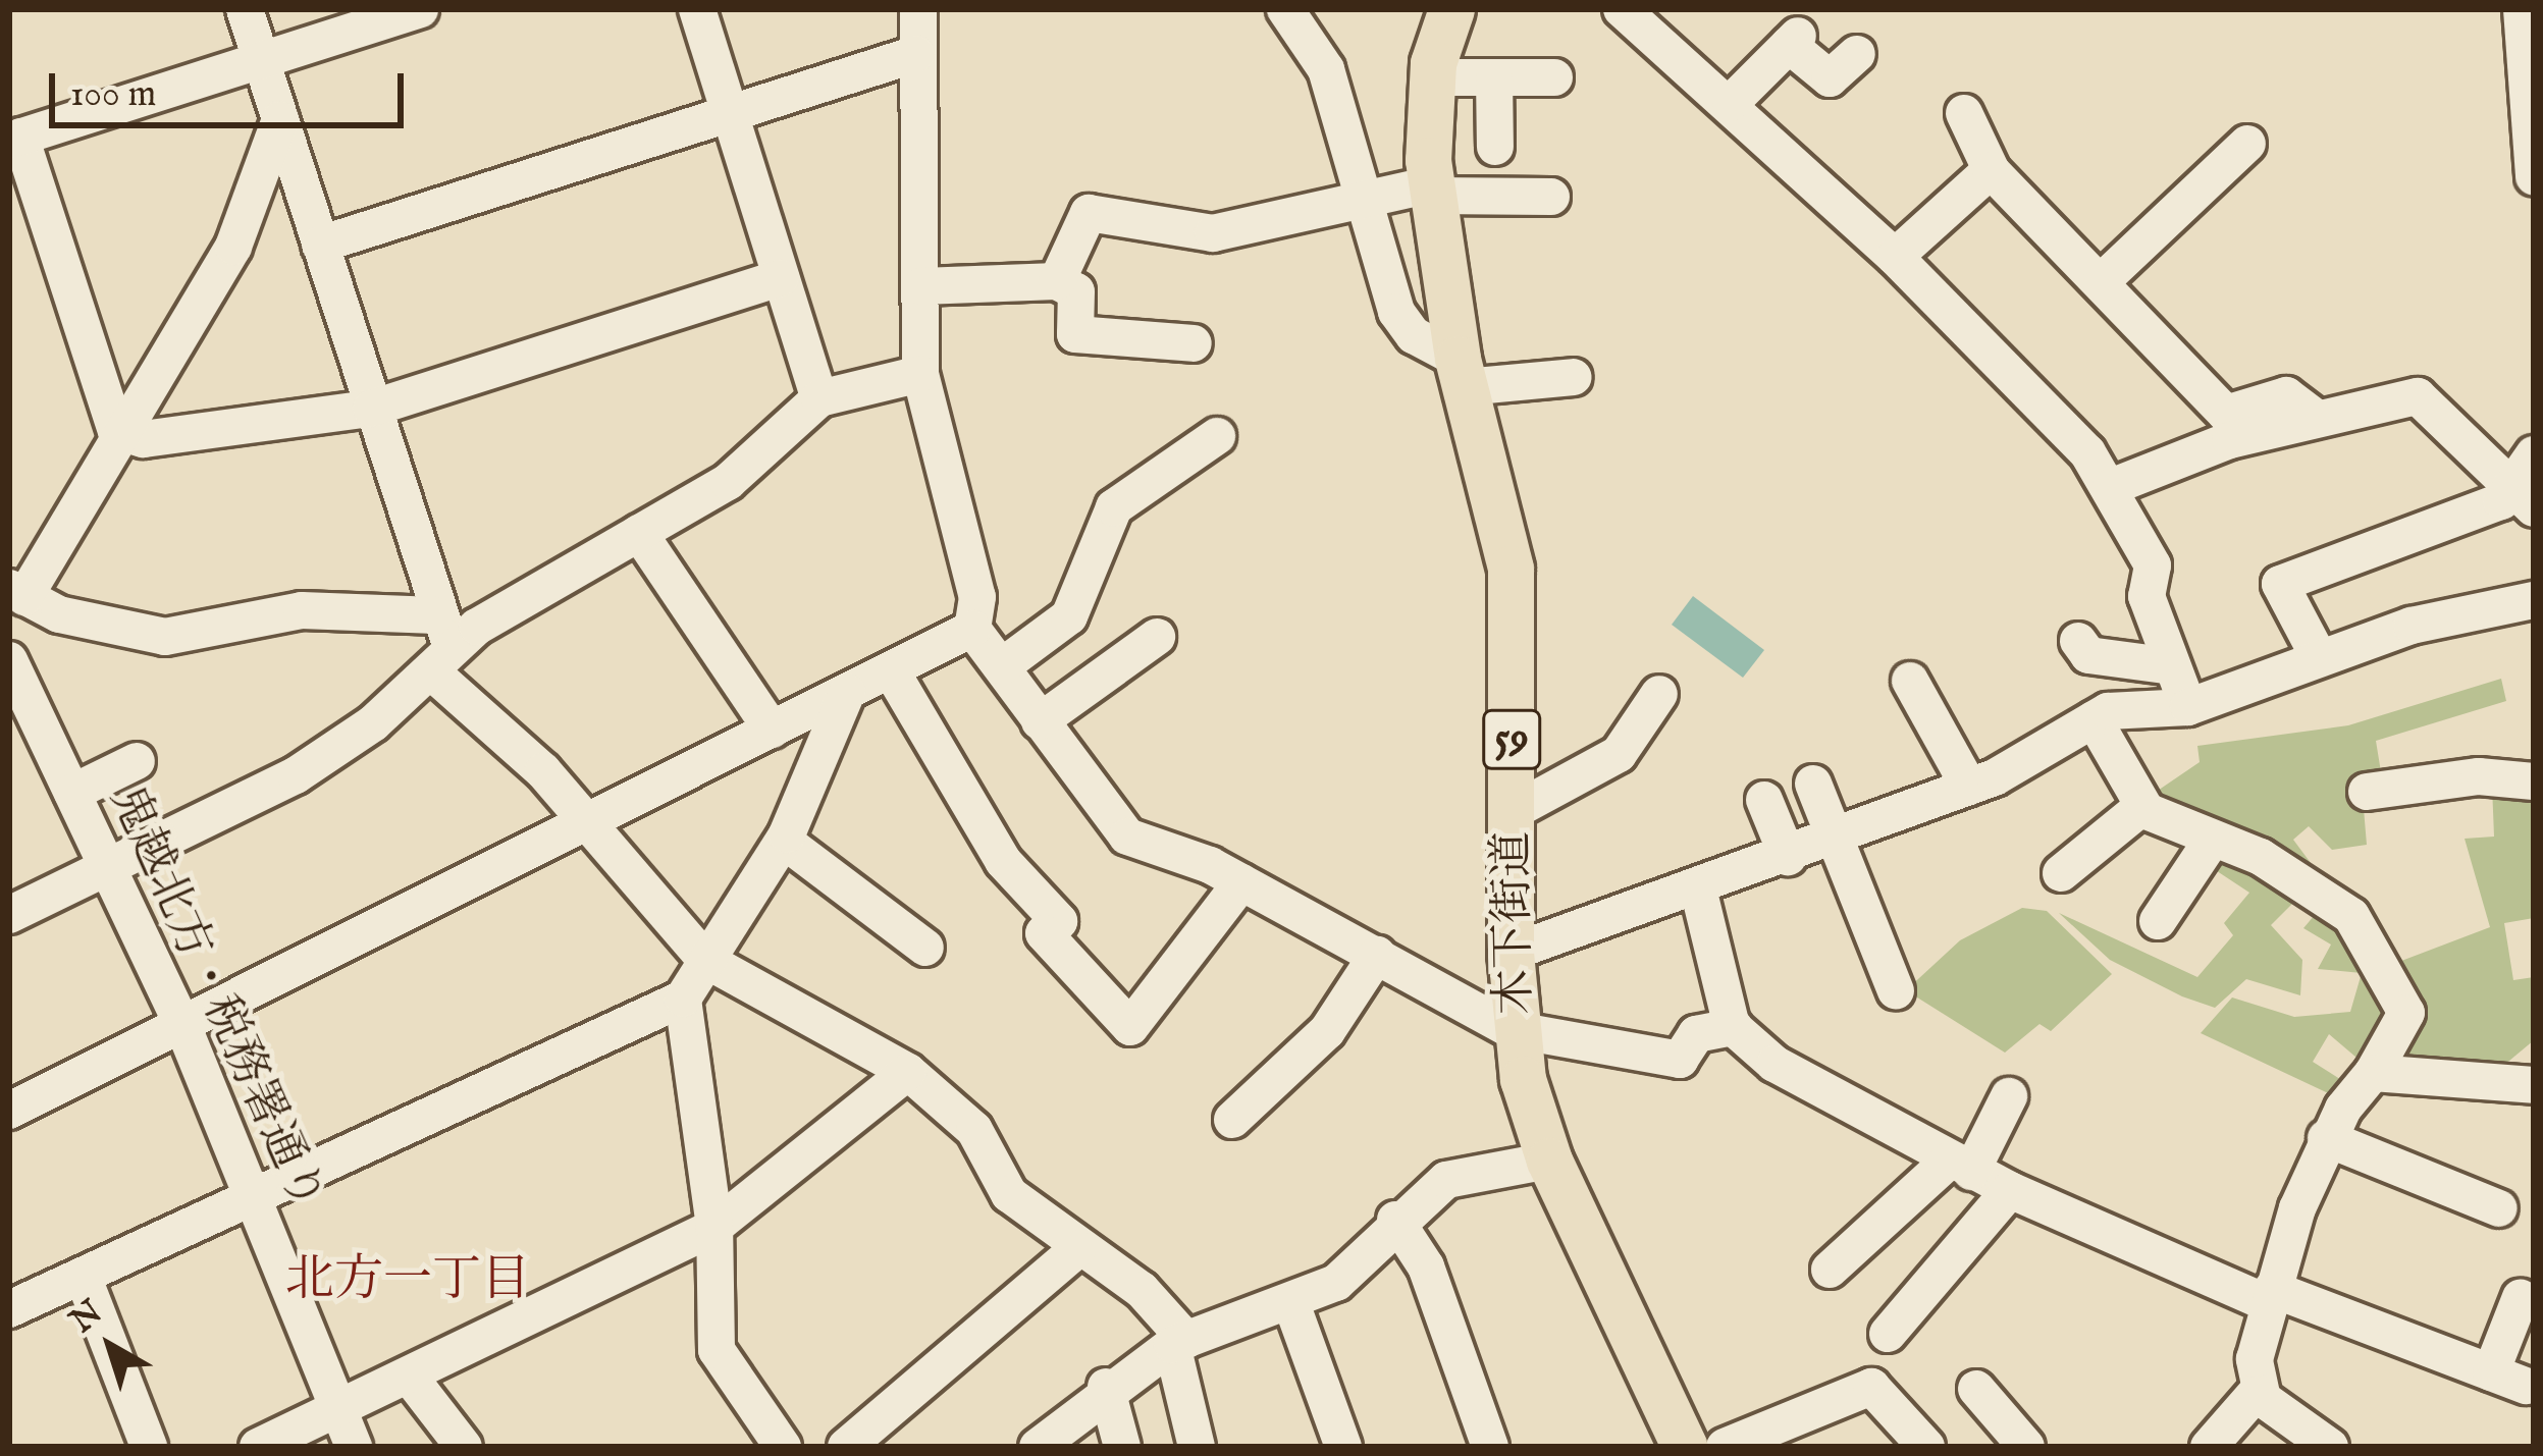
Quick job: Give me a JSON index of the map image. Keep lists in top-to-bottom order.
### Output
{
  "streets": {
    "main road": ["59", "木下街道"],
    "street": ["鬼越北方・税務署通り"]
  },
  "districts": ["北方一丁目"],
  "scale_bar": "100 m",
  "north": "top left"
}
